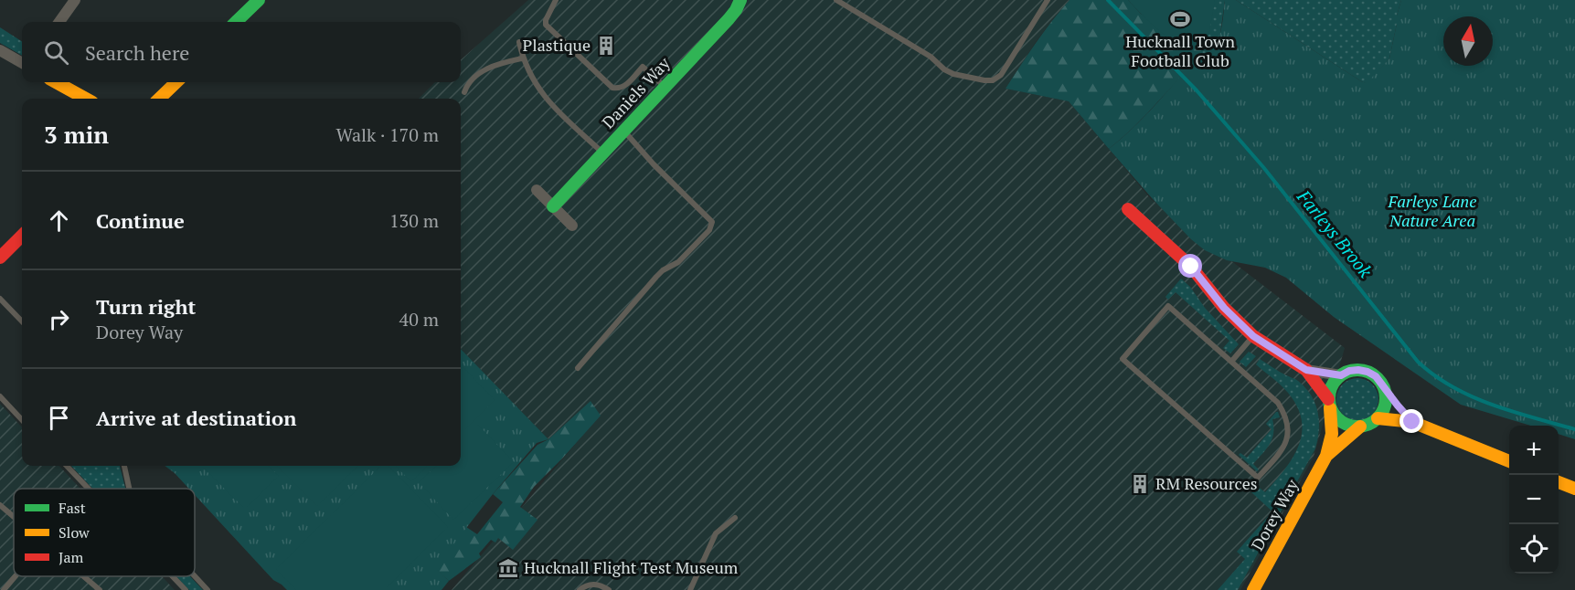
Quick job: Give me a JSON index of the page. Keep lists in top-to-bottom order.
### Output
{
  "streets": {
    "street": ["Daniels Way", "Dorey Way"]
  },
  "water": ["Farleys Brook"],
  "parks": ["Farleys Lane Nature Area"],
  "places": {
    "sports": ["Hucknall Town Football Club"],
    "building": ["Plastique", "RM Resources"],
    "museum": ["Hucknall Flight Test Museum"]
  },
  "legend": ["Fast", "Slow", "Jam"],
  "north": "top",
  "page": {
    "search": "Search here",
    "heading": ["3 min", "Walk · 170 m"],
    "list": [
      ["Continue", "130 m"],
      ["Turn right", "Dorey Way", "40 m"],
      "Arrive at destination"
    ],
    "map_buttons": ["+", "−"]
  }
}
